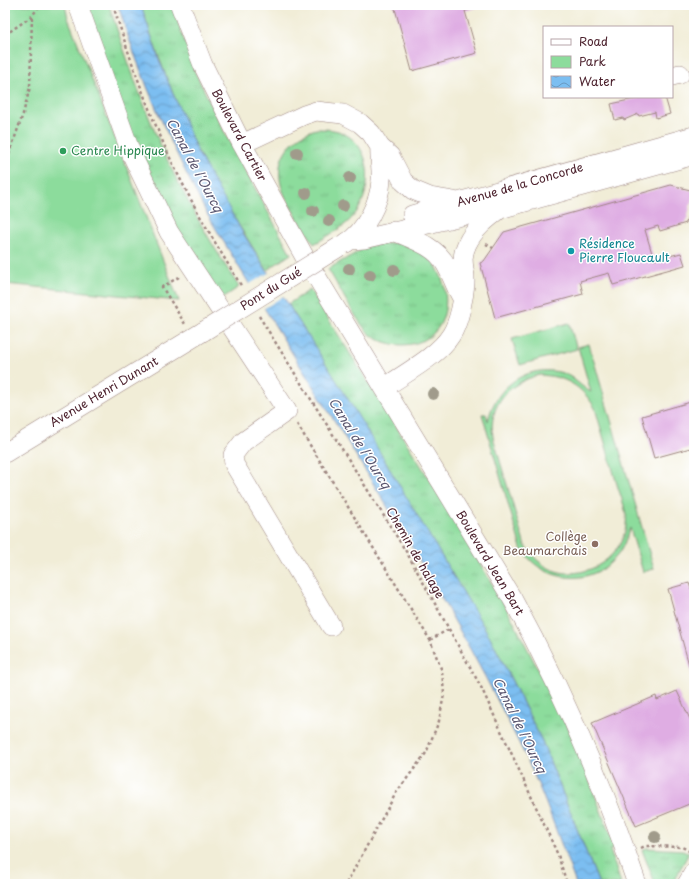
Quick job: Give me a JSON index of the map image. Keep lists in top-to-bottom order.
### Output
{
  "streets": {
    "street": [
      "Boulevard Cartier",
      "Avenue de la Concorde",
      "Pont du Gué",
      "Avenue Henri Dunant",
      "Boulevard Jean Bart"
    ],
    "path": ["Chemin de halage"]
  },
  "crossings": [
    ["Boulevard Cartier", "Boulevard Jean Bart"],
    ["Avenue de la Concorde", "Pont du Gué"],
    ["Pont du Gué", "Avenue Henri Dunant"]
  ],
  "water": ["Canal de l'Ourcq"],
  "places": ["Centre Hippique", "Résidence Pierre Floucault", "Collège Beaumarchais"],
  "legend": ["Road", "Park", "Water"]
}
